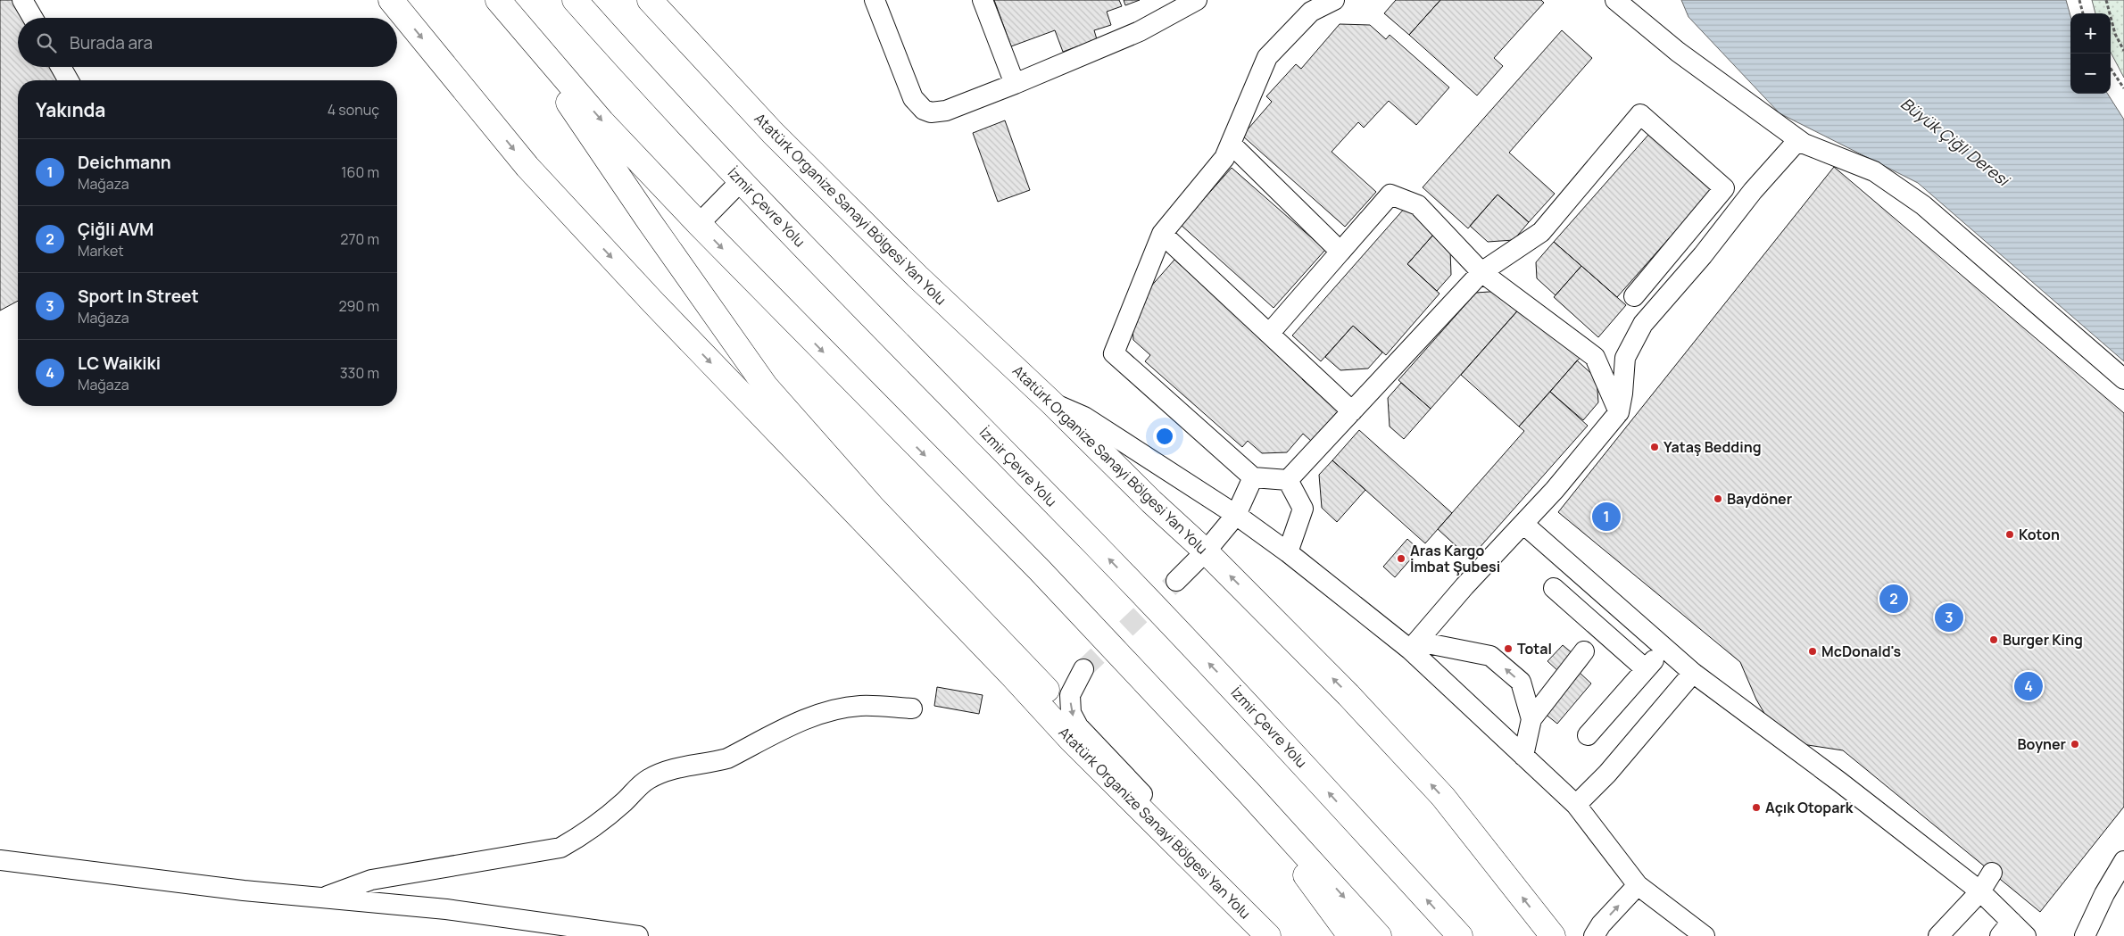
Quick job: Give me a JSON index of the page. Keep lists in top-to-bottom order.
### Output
{
  "streets": {
    "main road": ["İzmir Çevre Yolu", "Atatürk Organize Sanayi Bölgesi Yan Yolu"]
  },
  "water": ["Büyük Çiğli Deresi"],
  "places": [
    "Yataş Bedding",
    "Baydöner",
    "Koton",
    "Aras Kargo İmbat Şubesi",
    "Burger King",
    "Total",
    "McDonald's",
    "Boyner",
    "Açık Otopark"
  ],
  "page": {
    "map_buttons": ["+", "−"],
    "search": "Burada ara",
    "heading": ["Yakında", "4 sonuç"],
    "list": [
      {
        "mark": "1",
        "name": "Deichmann",
        "note": "Mağaza",
        "value": "160 m"
      },
      {
        "mark": "2",
        "name": "Çiğli AVM",
        "note": "Market",
        "value": "270 m"
      },
      {
        "mark": "3",
        "name": "Sport In Street",
        "note": "Mağaza",
        "value": "290 m"
      },
      {
        "mark": "4",
        "name": "LC Waikiki",
        "note": "Mağaza",
        "value": "330 m"
      }
    ],
    "pins": [
      "1",
      "2",
      "3",
      "4"
    ]
  }
}
